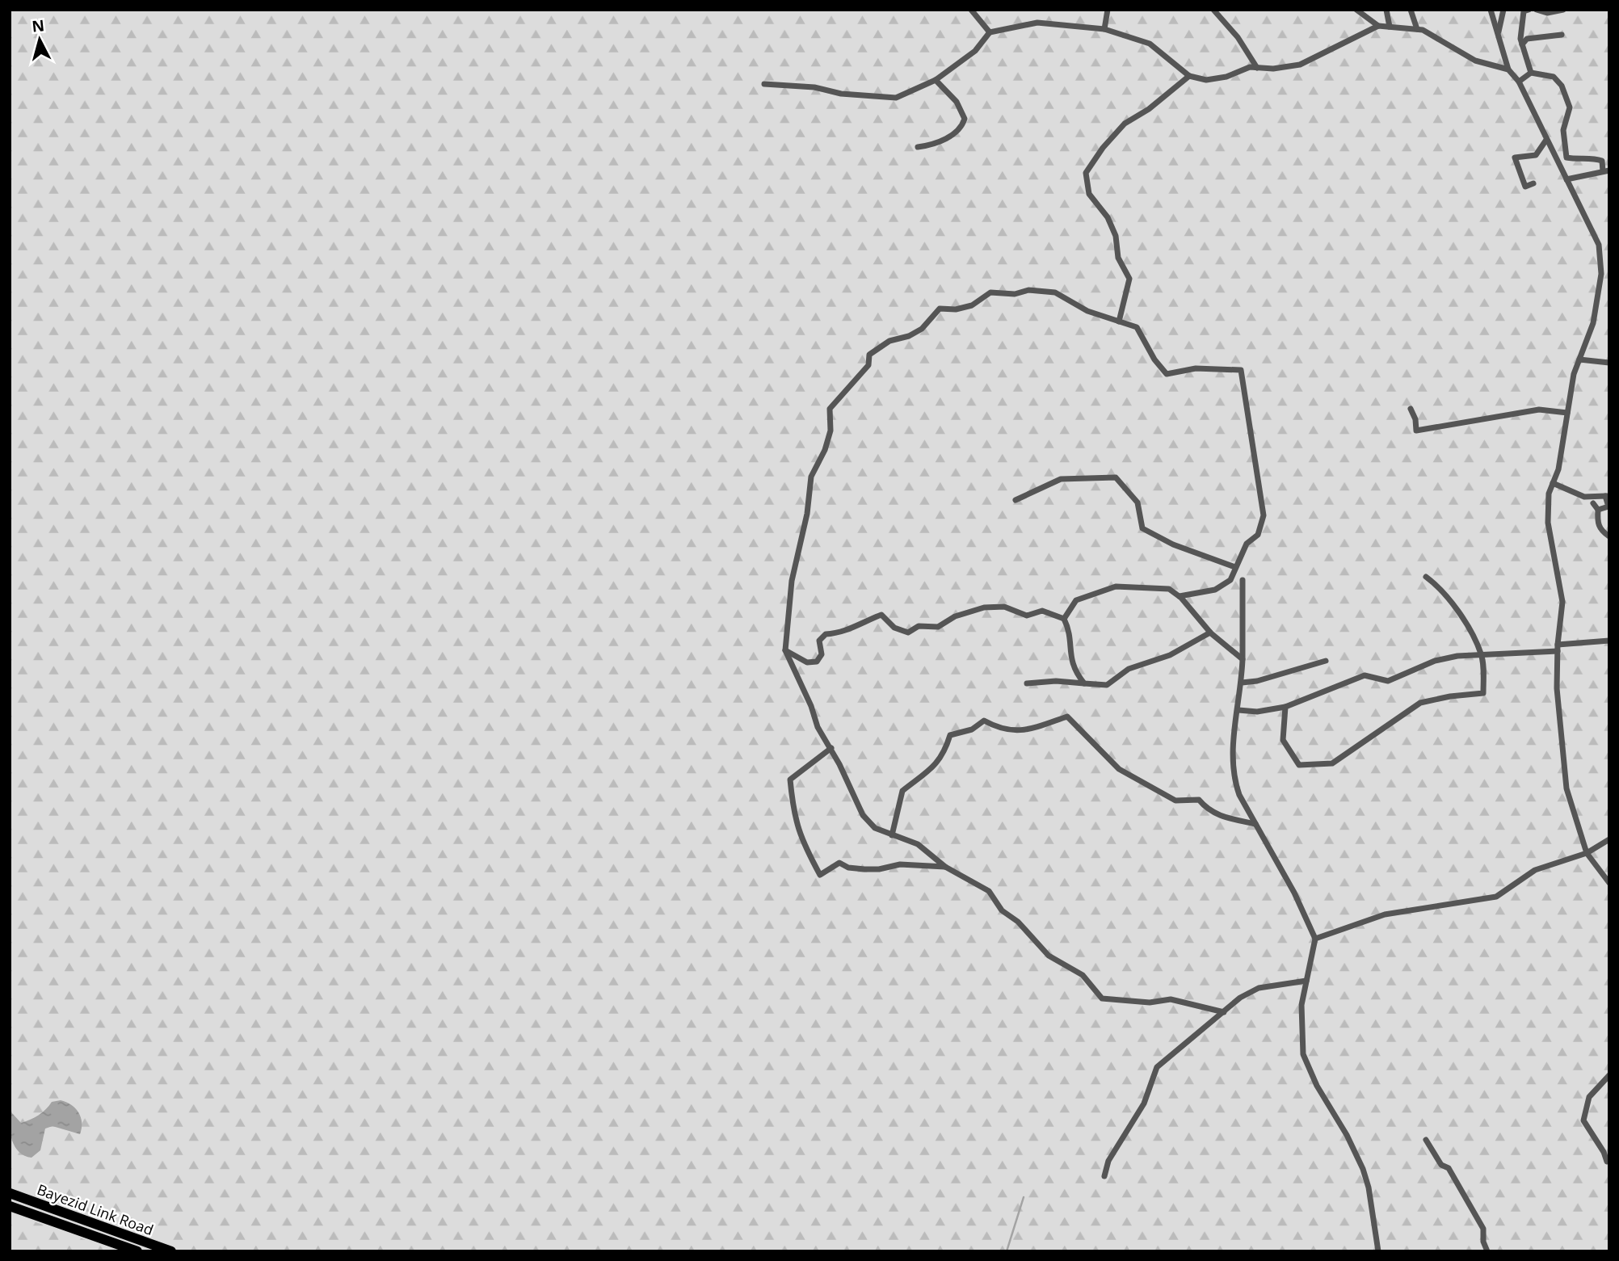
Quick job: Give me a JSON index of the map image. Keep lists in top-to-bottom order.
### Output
{
  "streets": {
    "main road": ["Bayezid Link Road"]
  },
  "north": "top"
}
